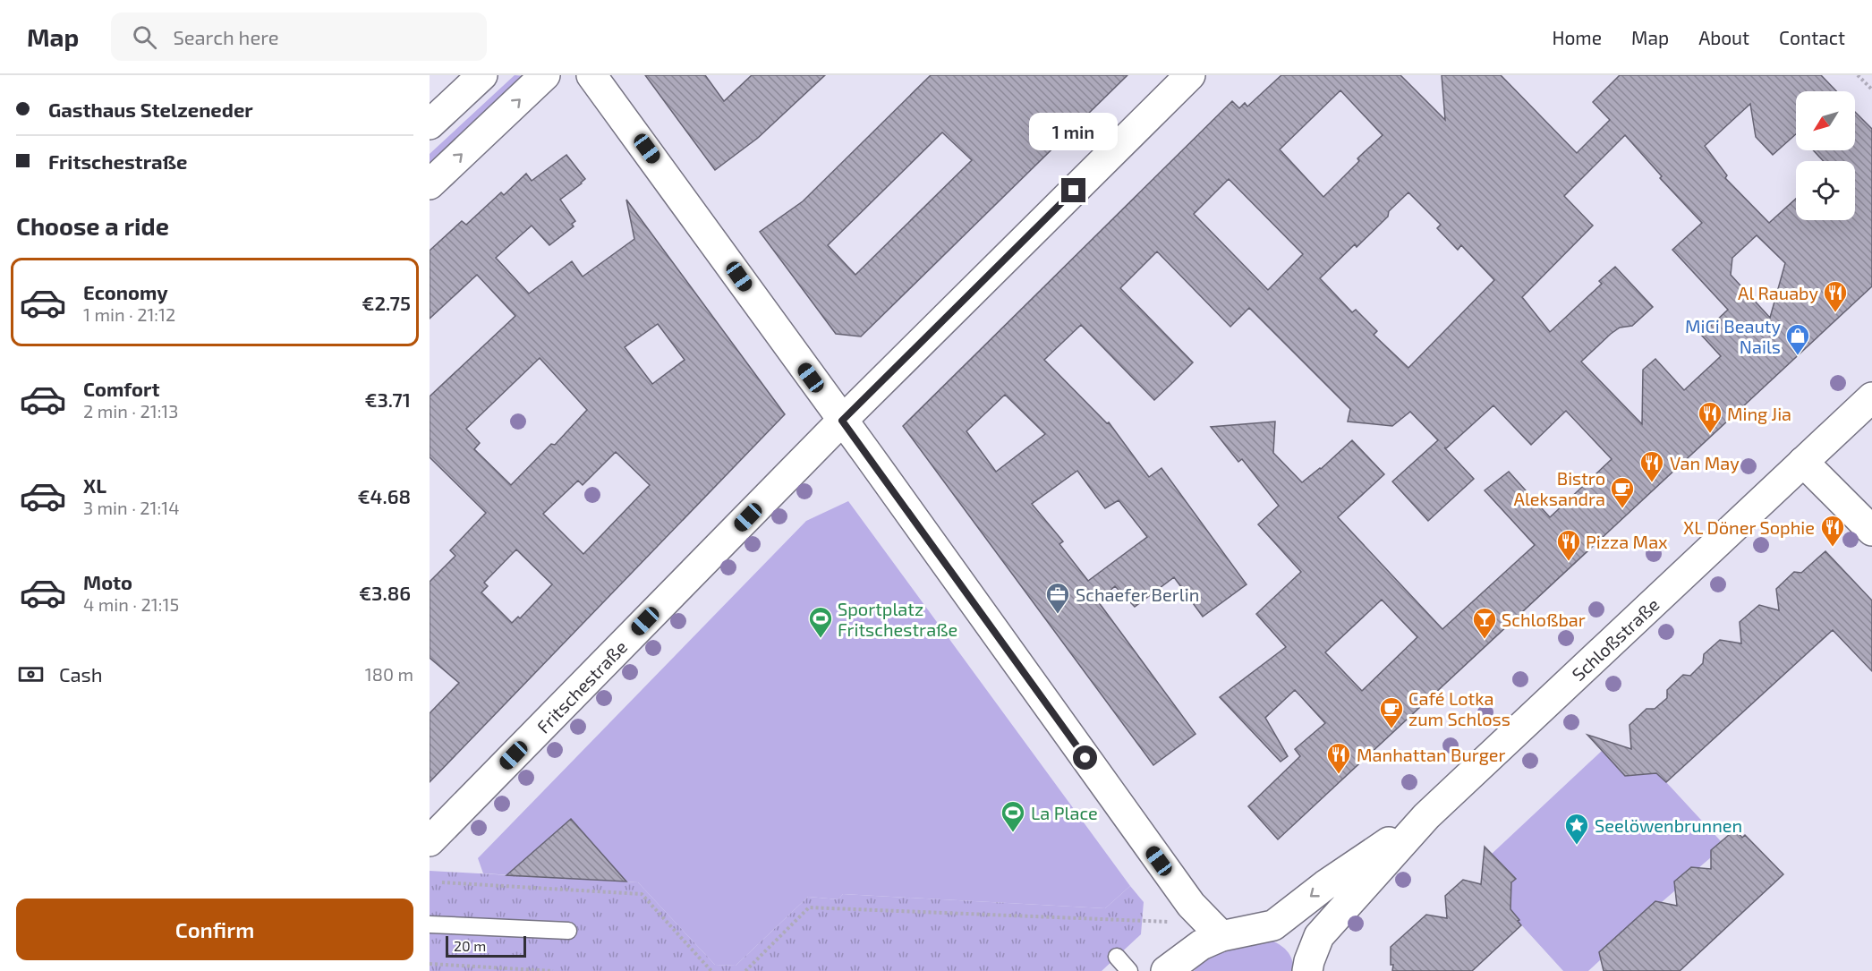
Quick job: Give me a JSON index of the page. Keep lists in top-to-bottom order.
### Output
{
  "streets": {
    "street": ["Schloßstraße", "Fritschestraße"]
  },
  "places": {
    "restaurant": [
      "Al Rauaby",
      "Ming Jia",
      "Van May",
      "XL Döner Sophie",
      "Pizza Max",
      "Manhattan Burger"
    ],
    "shop": ["MiCi Beauty Nails"],
    "cafe": ["Bistro Aleksandra", "Café Lotka zum Schloss"],
    "office": ["Schaefer Berlin"],
    "sports": ["Sportplatz Fritschestraße", "La Place"],
    "bar": ["Schloßbar"],
    "place": ["Seelöwenbrunnen"]
  },
  "scale_bar": "20 m",
  "north": "bottom left",
  "page": {
    "header": "Map",
    "search": "Search here",
    "nav": [
      "Home",
      "Map",
      "About",
      "Contact"
    ],
    "banner": ["Gasthaus Stelzeneder", "Fritschestraße"],
    "bubble": "1 min",
    "heading": "Choose a ride",
    "list": [
      {
        "name": "Economy",
        "note": "1 min · 21:12",
        "value": "€2.75"
      },
      {
        "name": "Comfort",
        "note": "2 min · 21:13",
        "value": "€3.71"
      },
      {
        "name": "XL",
        "note": "3 min · 21:14",
        "value": "€4.68"
      },
      {
        "name": "Moto",
        "note": "4 min · 21:15",
        "value": "€3.86"
      }
    ],
    "pay": ["Cash", "180 m"],
    "buttons": "Confirm",
    "scale": "20 m"
  }
}
